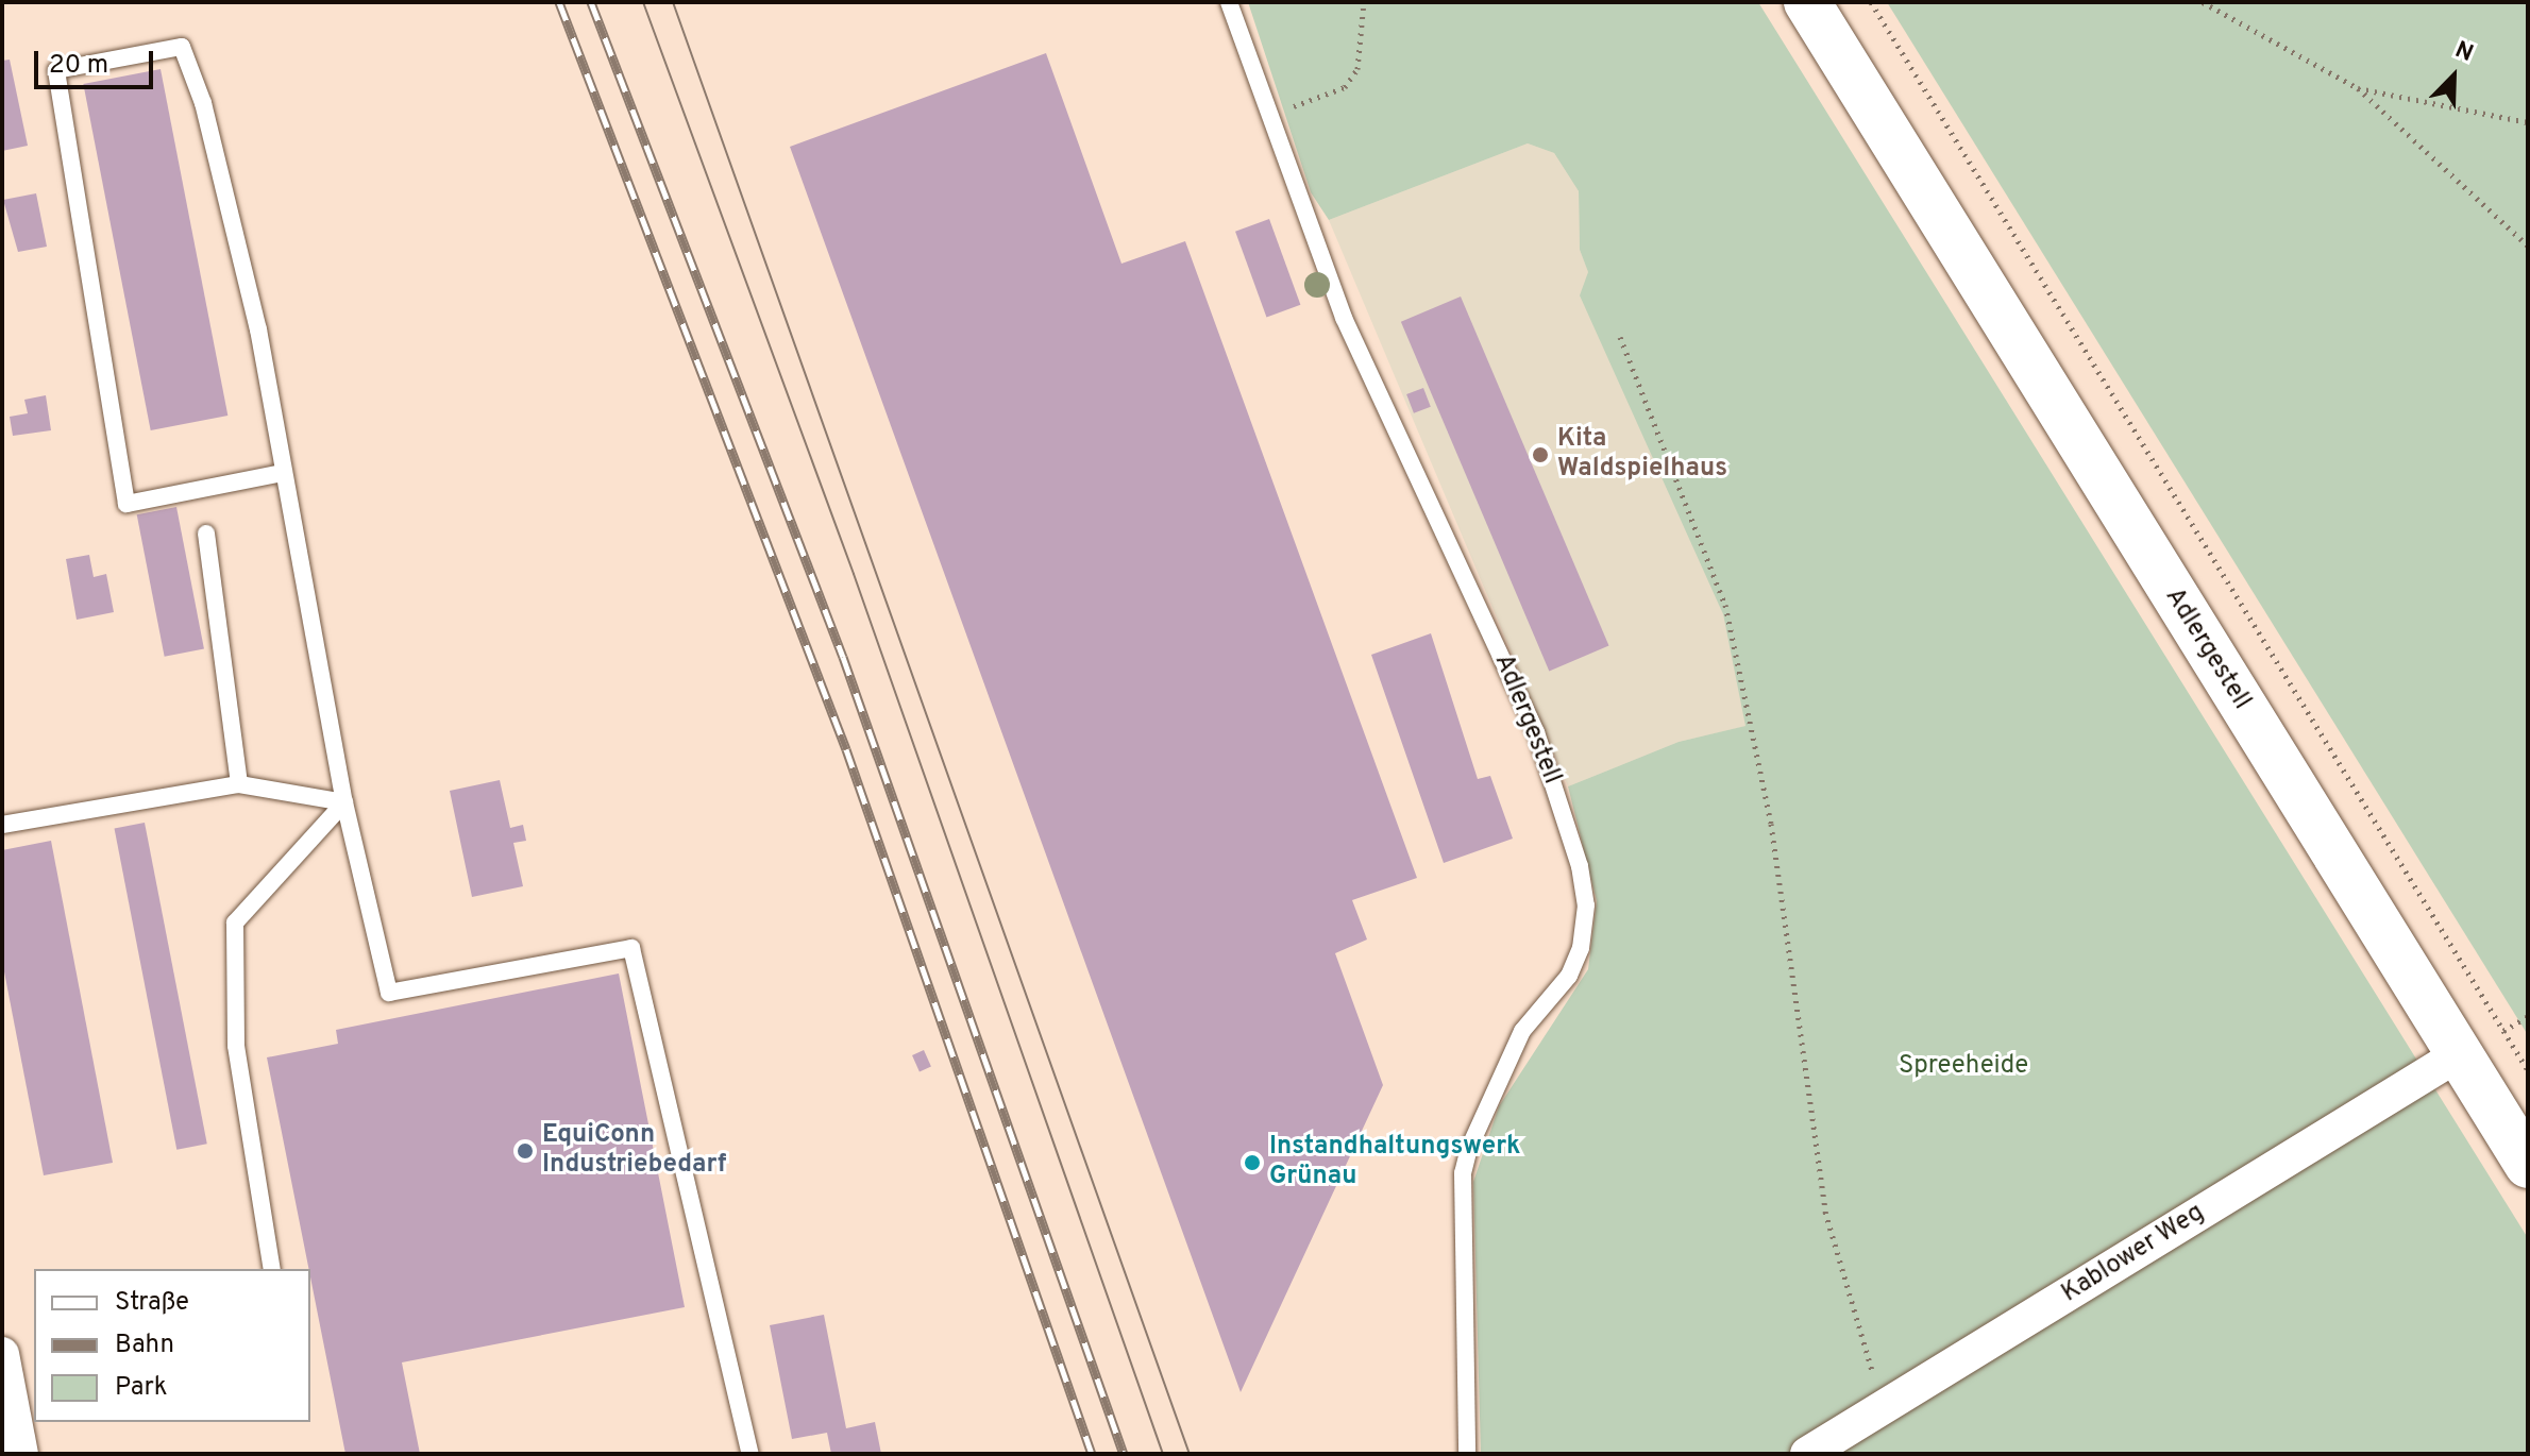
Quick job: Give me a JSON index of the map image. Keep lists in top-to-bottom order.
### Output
{
  "streets": {
    "main road": ["Adlergestell"],
    "street": ["Kablower Weg"]
  },
  "crossings": [
    ["Adlergestell", "Kablower Weg"]
  ],
  "parks": ["Spreeheide"],
  "places": ["Kita Waldspielhaus", "EquiConn Industriebedarf", "Instandhaltungswerk Grünau"],
  "legend": ["Straße", "Bahn", "Park"],
  "scale_bar": "20 m",
  "north": "top right"
}
